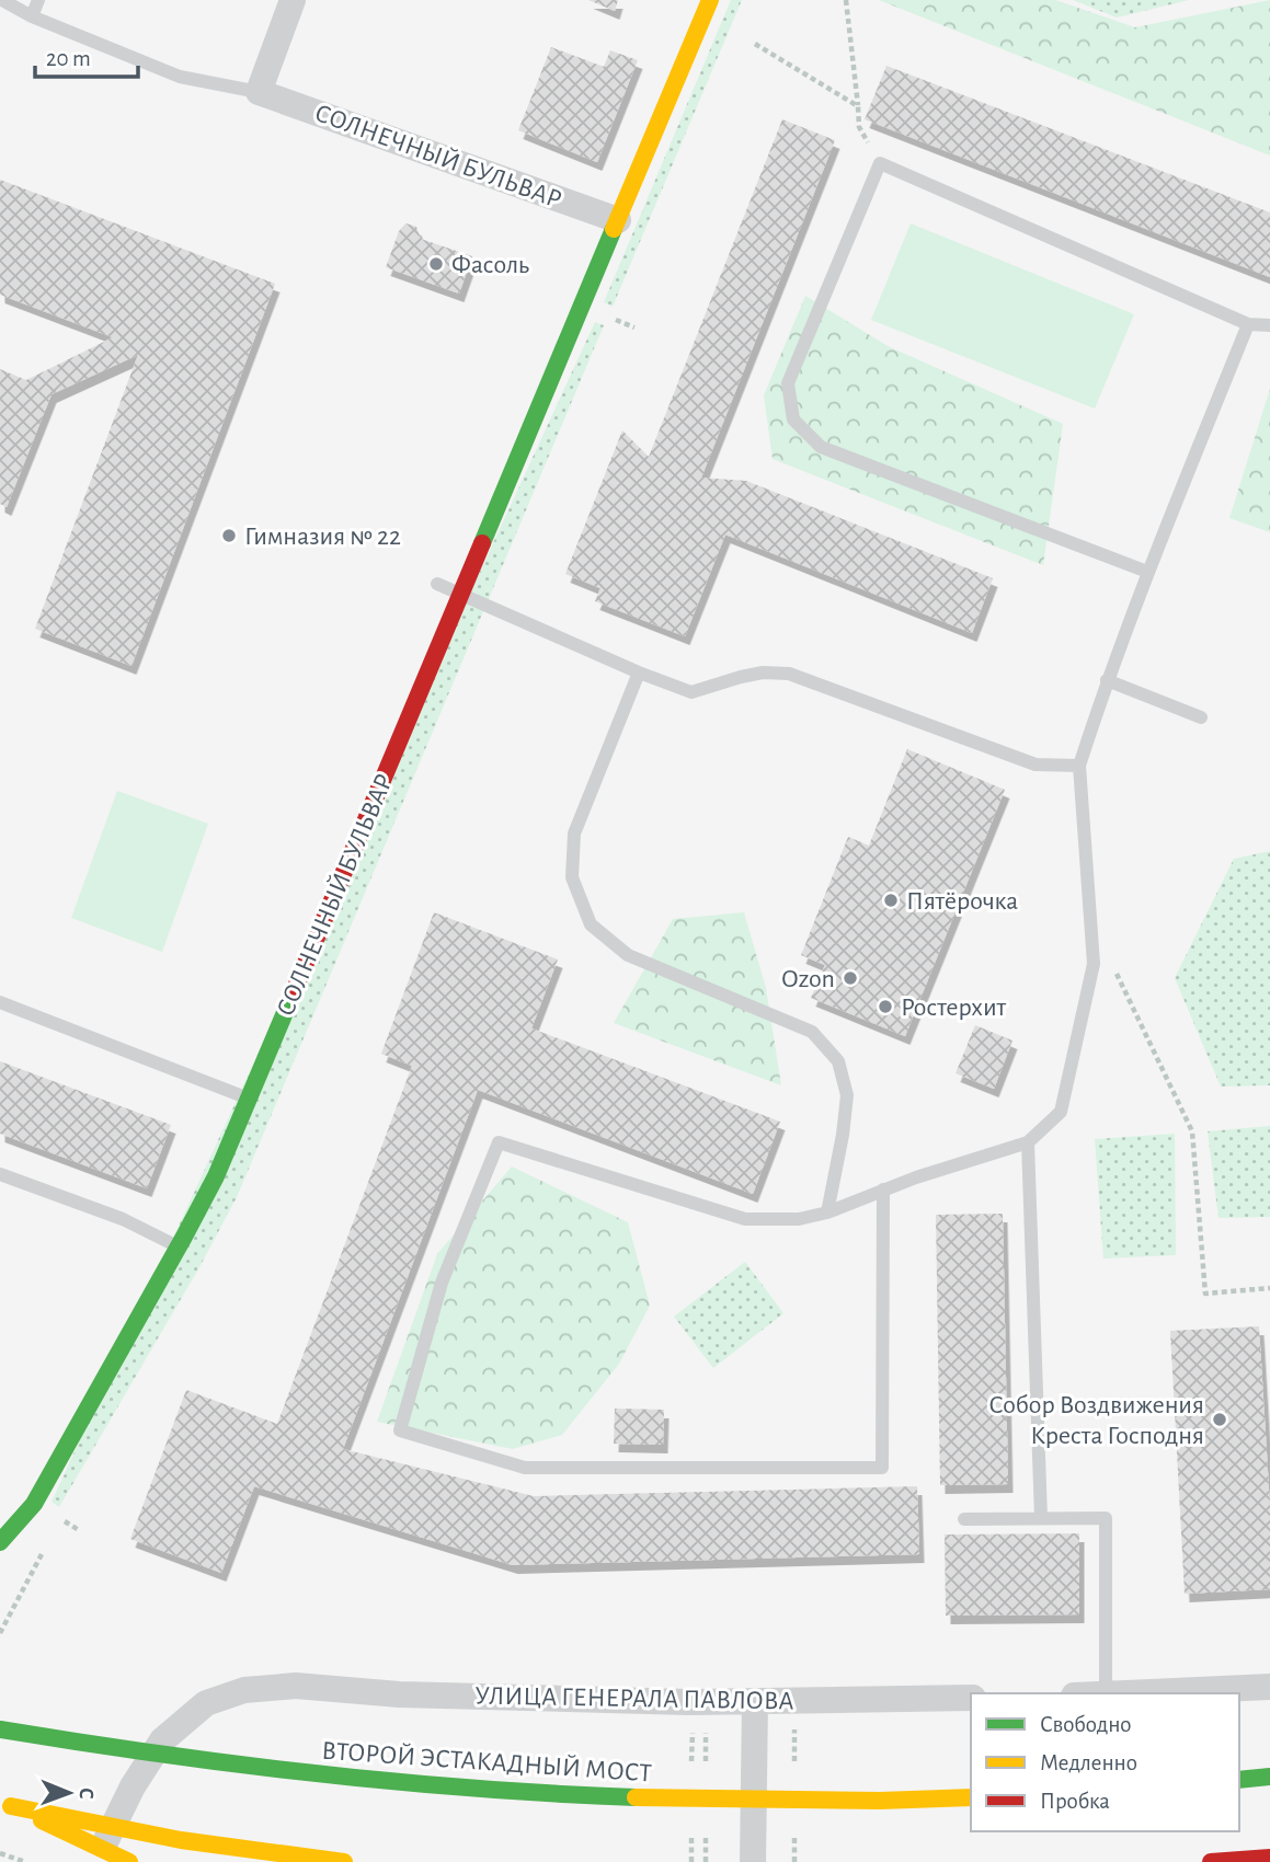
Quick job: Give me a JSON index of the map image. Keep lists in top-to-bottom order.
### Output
{
  "streets": {
    "street": ["СОЛНЕЧНЫЙ БУЛЬВАР", "УЛИЦА ГЕНЕРАЛА ПАВЛОВА", "ВТОРОЙ ЭСТАКАДНЫЙ МОСТ"]
  },
  "places": [
    "Фасоль",
    "Гимназия № 22",
    "Пятёрочка",
    "Ozon",
    "Ростерхит",
    "Собор Воздвижения Креста Господня"
  ],
  "legend": ["Свободно", "Медленно", "Пробка"],
  "scale_bar": "20 m",
  "north": "right"
}
